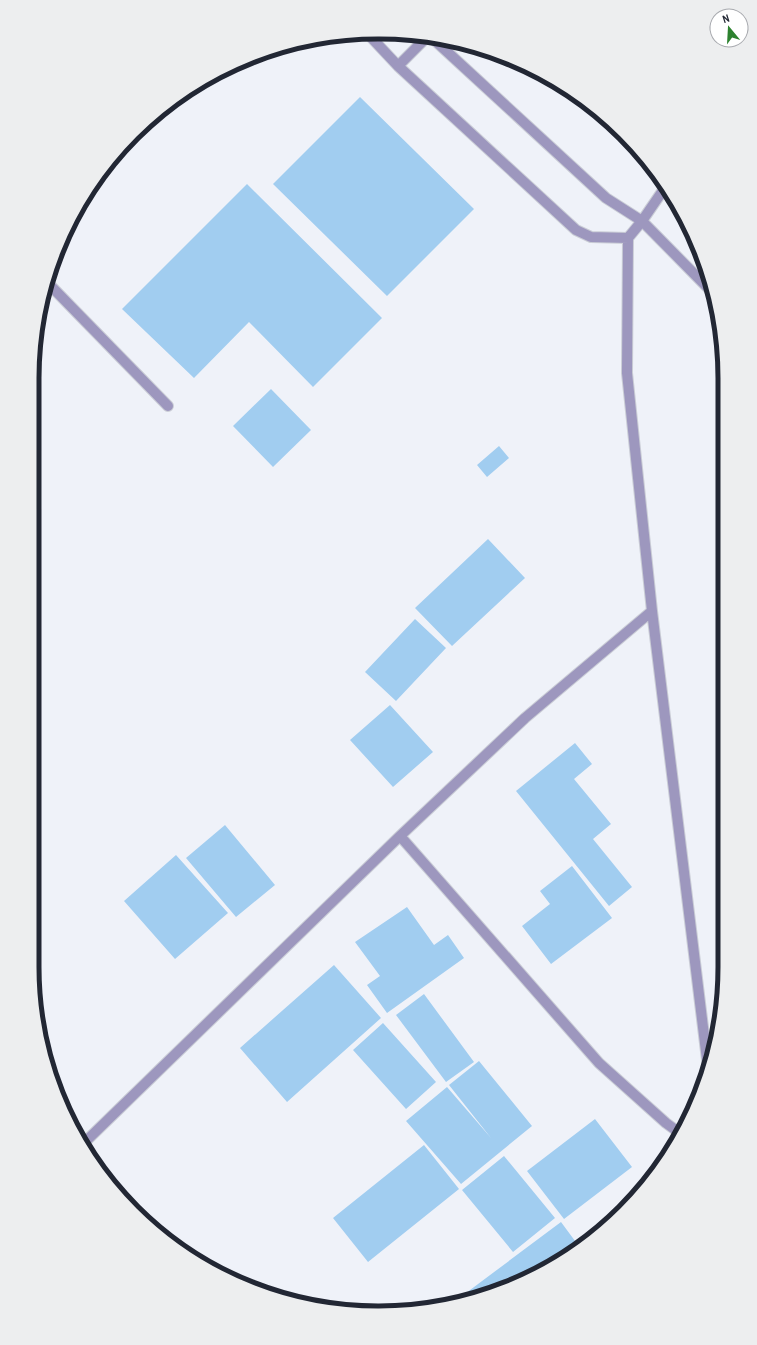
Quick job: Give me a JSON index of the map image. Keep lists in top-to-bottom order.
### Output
{
  "north": "top"
}
